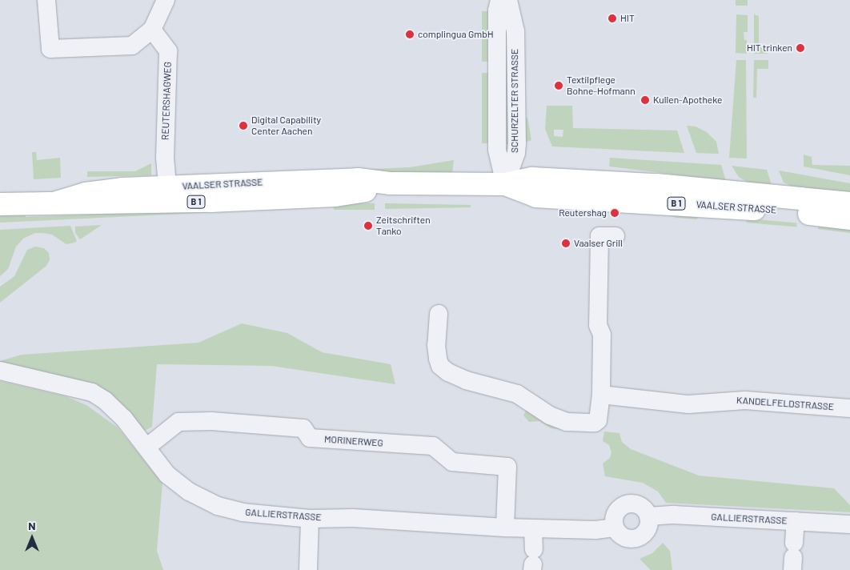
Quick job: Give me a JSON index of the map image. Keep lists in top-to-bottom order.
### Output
{
  "streets": {
    "main road": ["VAALSER STRASSE", "B 1"],
    "street": [
      "REUTERSHAGWEG",
      "SCHURZELTER STRASSE",
      "KANDELFELDSTRASSE",
      "MORINERWEG",
      "GALLIERSTRASSE"
    ]
  },
  "crossings": [
    ["REUTERSHAGWEG", "VAALSER STRASSE"],
    ["SCHURZELTER STRASSE", "VAALSER STRASSE"],
    ["MORINERWEG", "GALLIERSTRASSE"]
  ],
  "places": [
    "HIT",
    "complingua GmbH",
    "HIT trinken",
    "Textilpflege Bohne-Hofmann",
    "Kullen-Apotheke",
    "Digital Capability Center Aachen",
    "Reutershag",
    "Zeitschriften Tanko",
    "Vaalser Grill"
  ],
  "north": "top"
}
